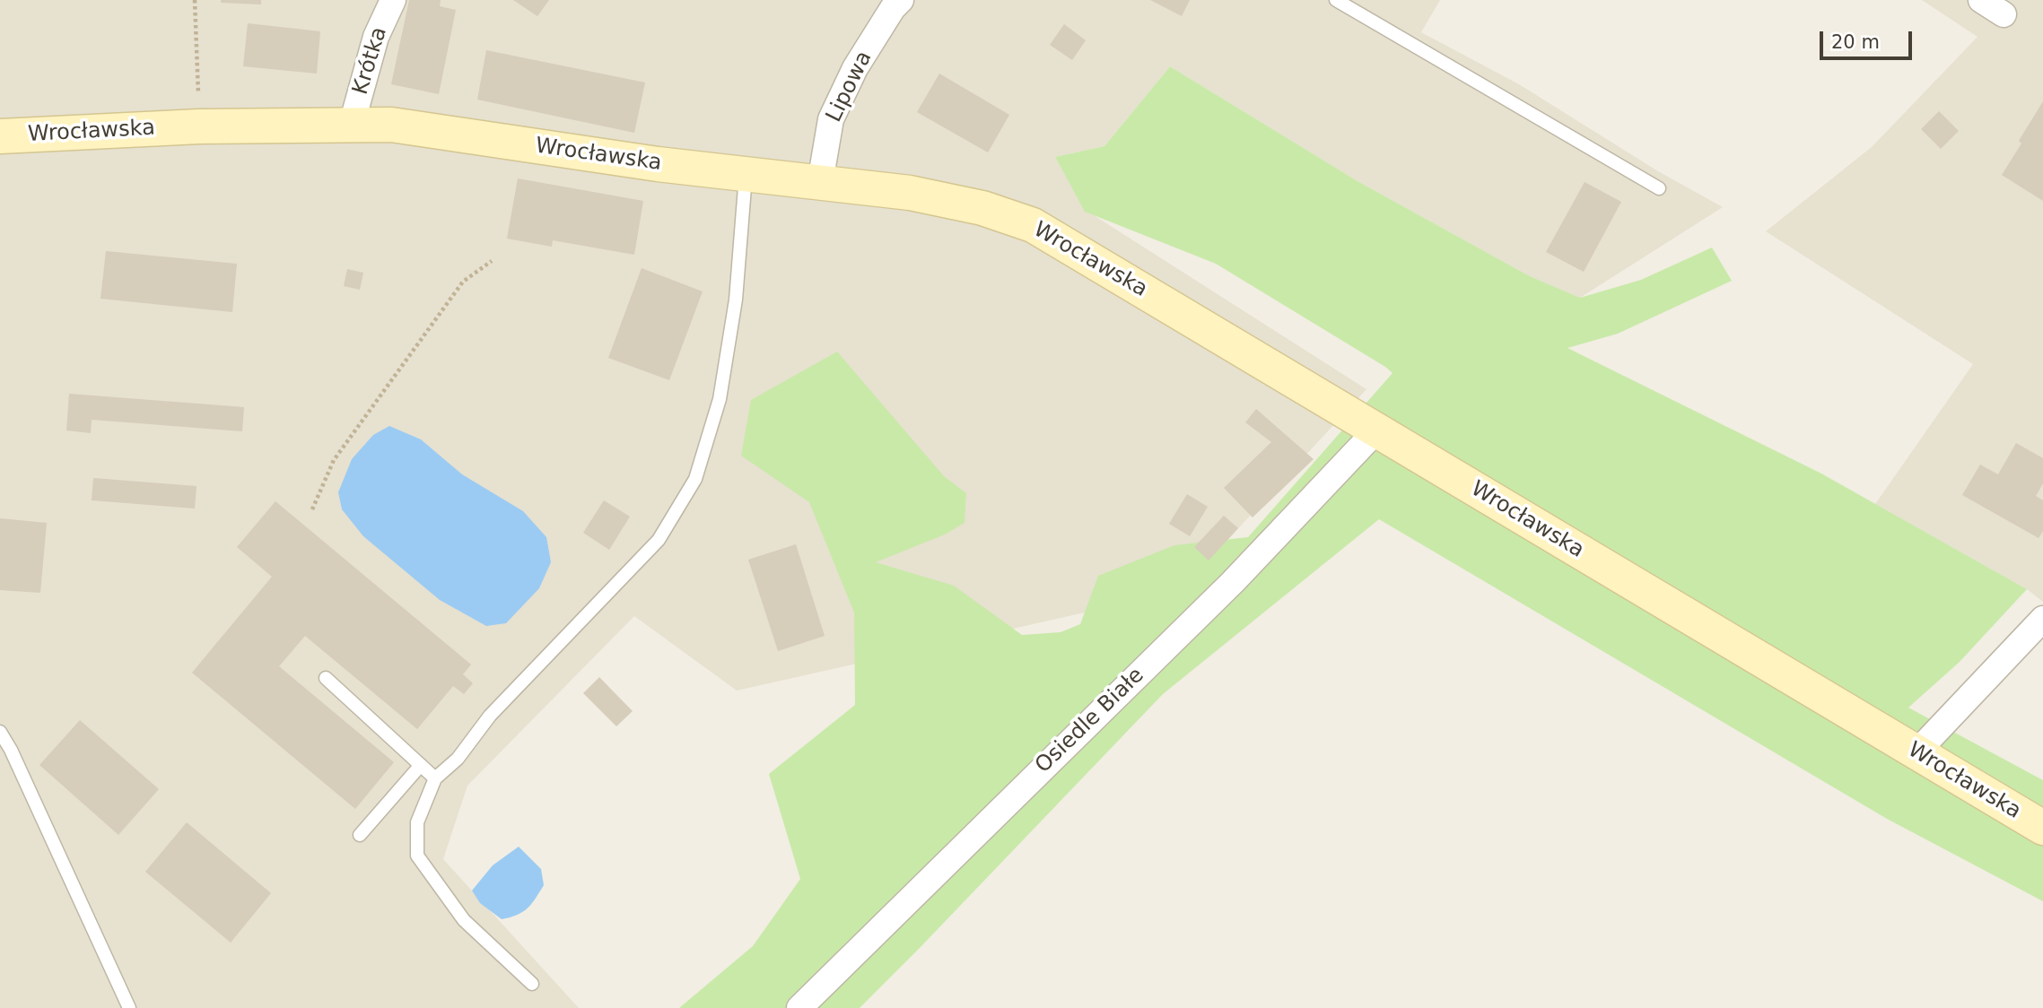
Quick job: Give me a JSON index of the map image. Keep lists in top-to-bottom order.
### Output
{
  "streets": {
    "street": [
      "Krótka",
      "Lipowa",
      "Wrocławska",
      "Osiedle Białe"
    ]
  },
  "crossings": [
    ["Krótka", "Wrocławska"],
    ["Lipowa", "Wrocławska"],
    ["Wrocławska", "Osiedle Białe"]
  ],
  "scale_bar": "20 m"
}
